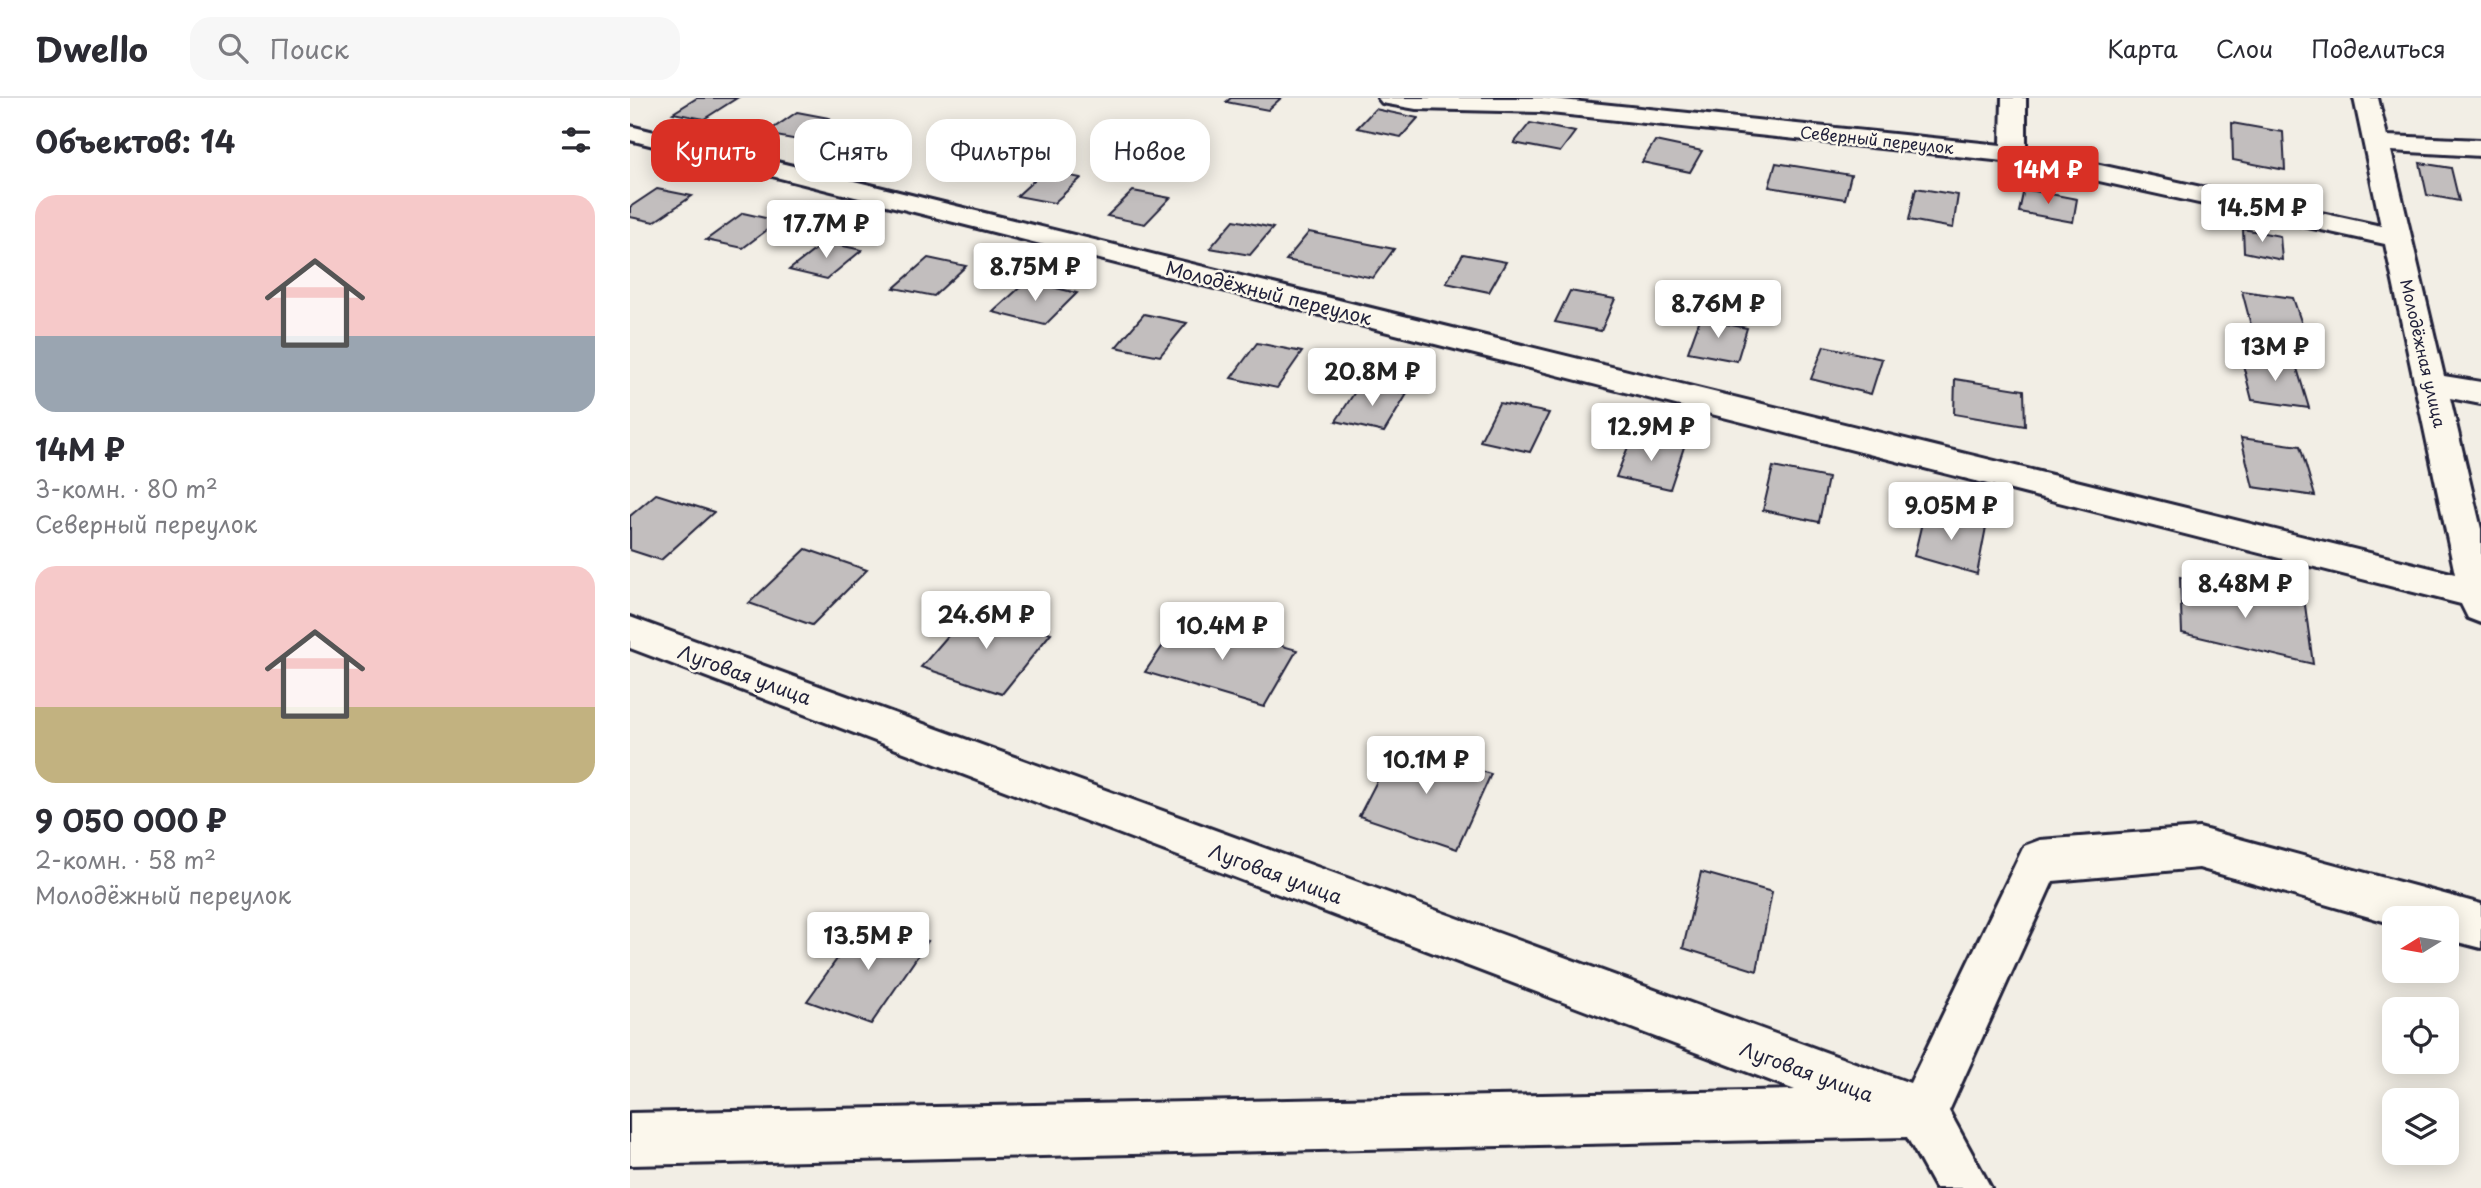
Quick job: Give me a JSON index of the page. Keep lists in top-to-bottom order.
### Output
{
  "streets": {
    "street": [
      "Северный переулок",
      "Молодёжный переулок",
      "Молодёжная улица",
      "Луговая улица"
    ]
  },
  "crossings": [
    ["Северный переулок", "Молодёжная улица"],
    ["Молодёжный переулок", "Молодёжная улица"]
  ],
  "north": "left",
  "page": {
    "header": "Dwello",
    "search": "Поиск",
    "nav": ["Карта", "Слои", "Поделиться"],
    "heading": "Объектов: 14",
    "chip": [
      "Купить",
      "Снять",
      "Фильтры",
      "Новое"
    ],
    "price": [
      "14M ₽",
      "14.5M ₽",
      "17.7M ₽",
      "8.75M ₽",
      "8.76M ₽",
      "13M ₽",
      "20.8M ₽",
      "12.9M ₽",
      "9.05M ₽",
      "8.48M ₽",
      "24.6M ₽",
      "10.4M ₽",
      "10.1M ₽",
      "13.5M ₽"
    ],
    "list": [
      {
        "name": "14M ₽",
        "note": "3-комн. · 80 m² · Северный переулок"
      },
      {
        "name": "9 050 000 ₽",
        "note": "2-комн. · 58 m² · Молодёжный переулок"
      }
    ]
  }
}
